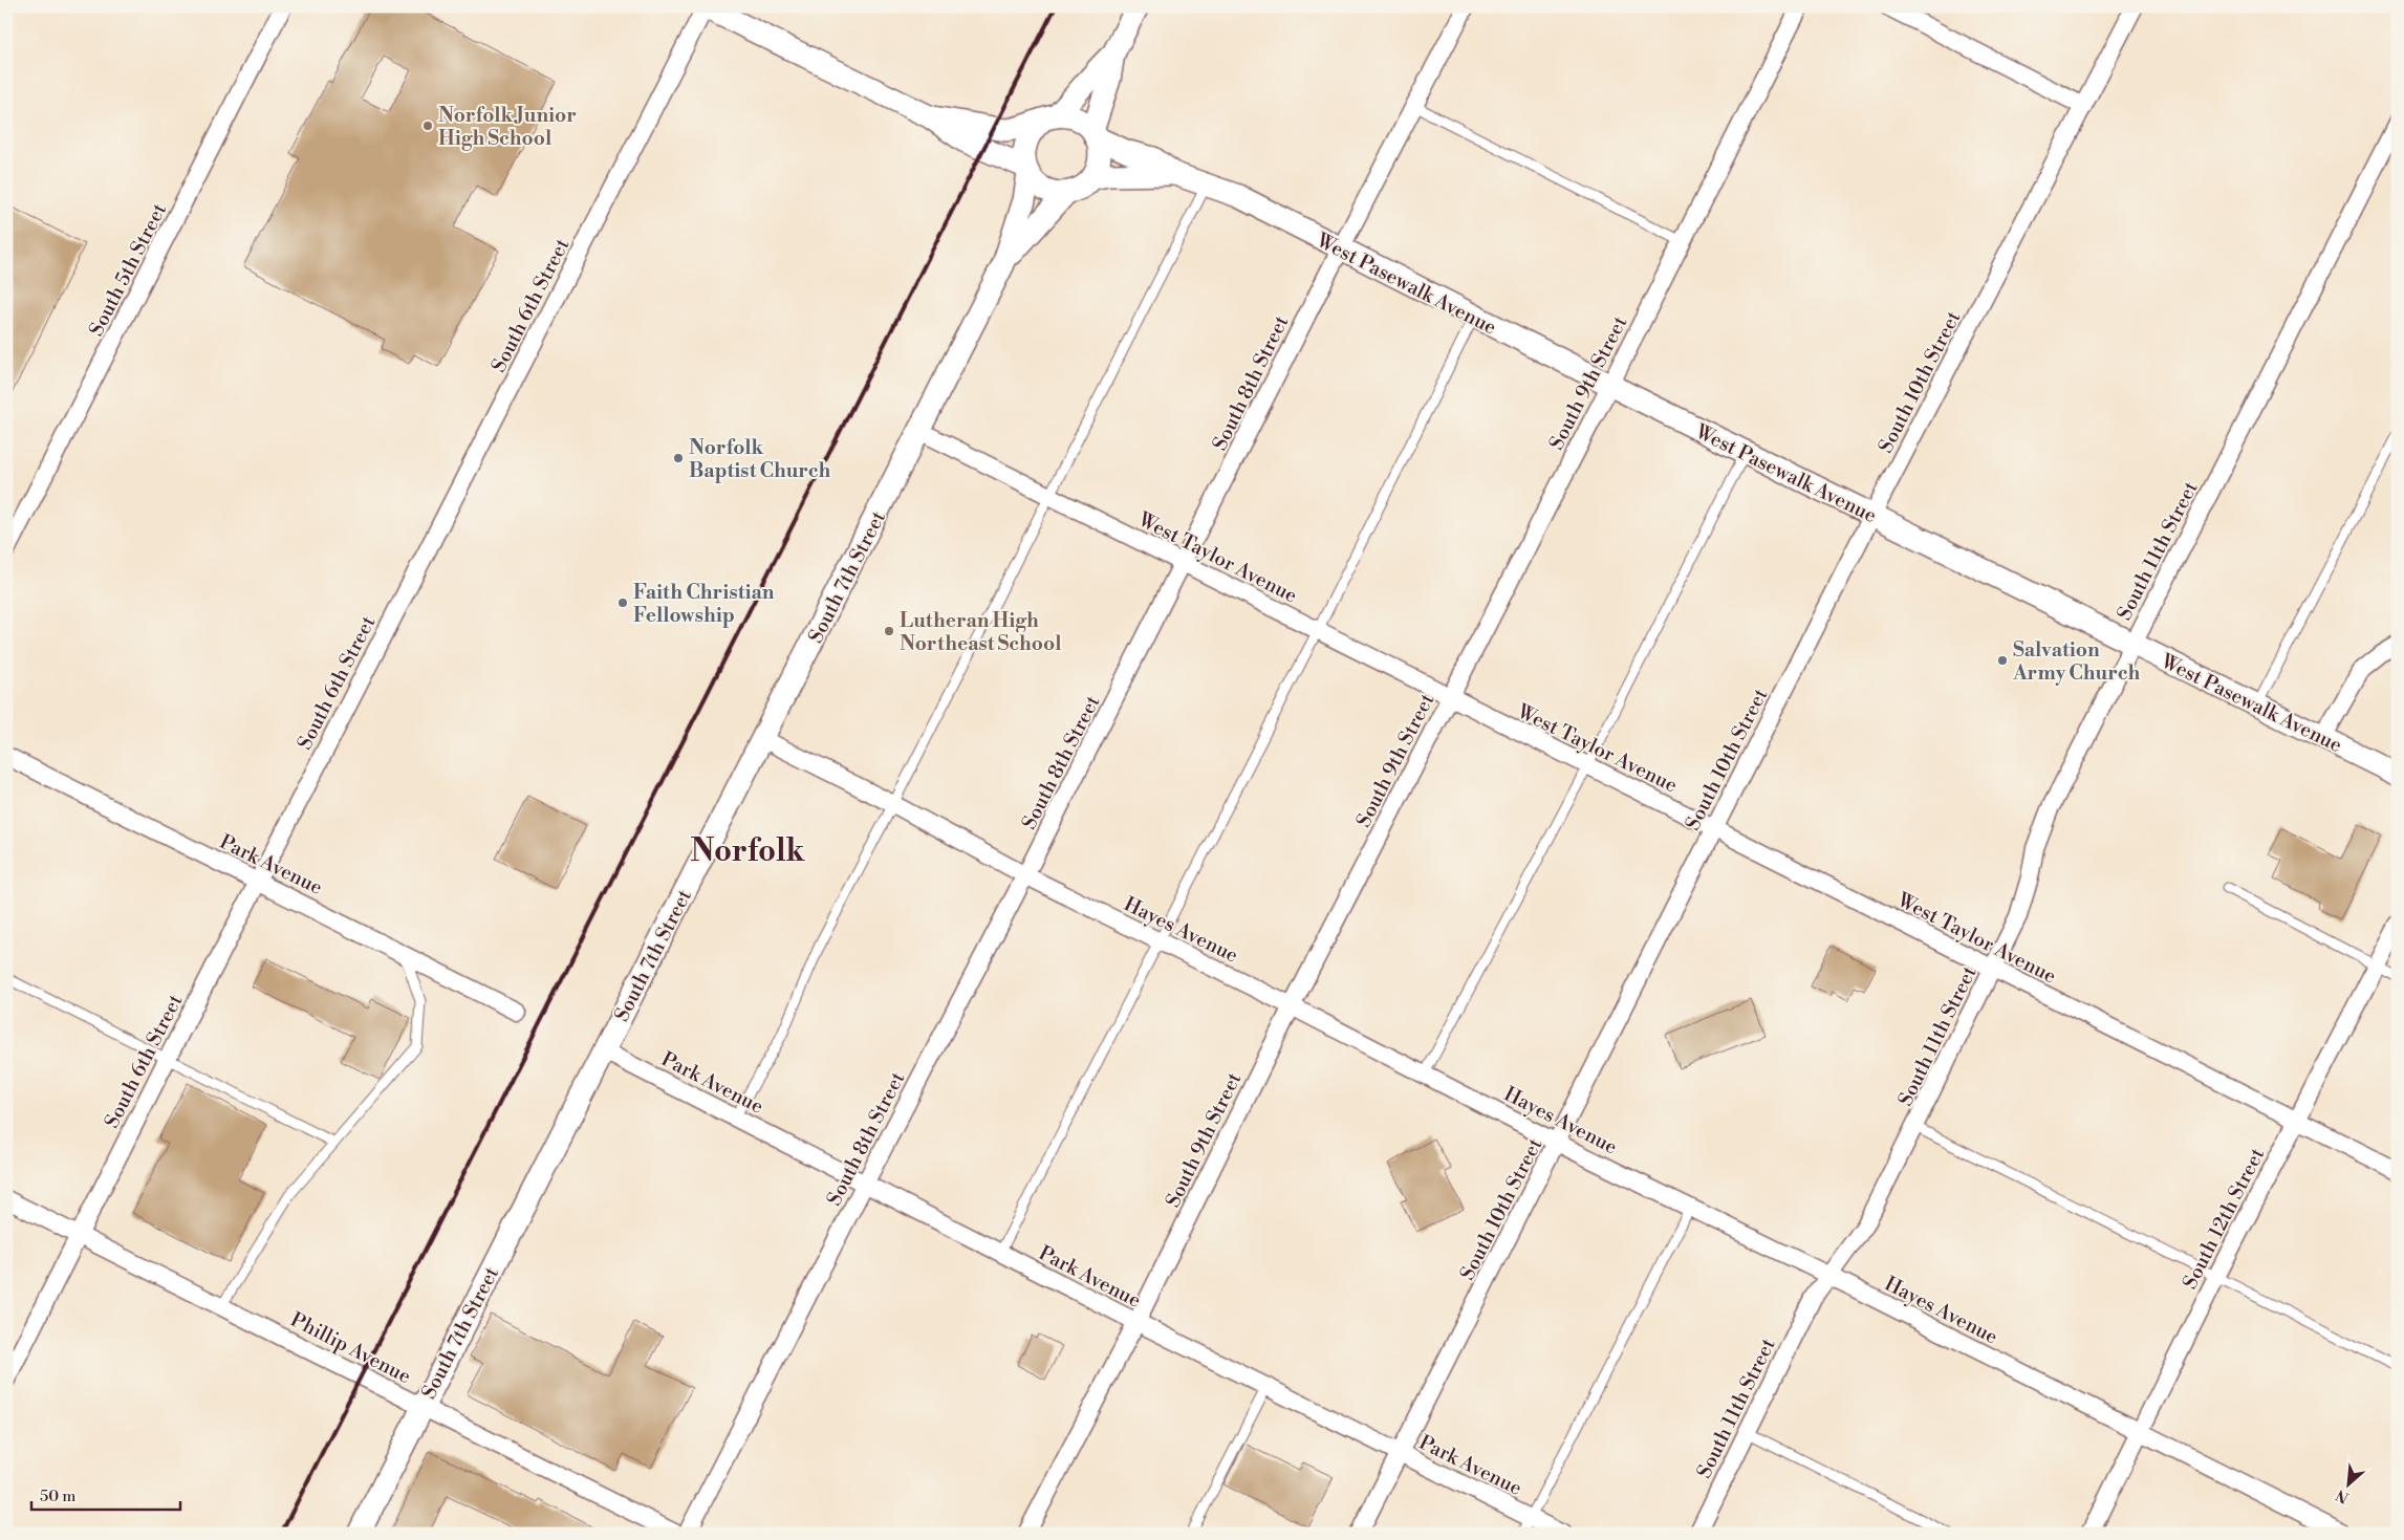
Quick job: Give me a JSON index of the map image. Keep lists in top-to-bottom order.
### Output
{
  "streets": {
    "street": [
      "South 5th Street",
      "West Pasewalk Avenue",
      "South 6th Street",
      "South 10th Street",
      "South 8th Street",
      "South 9th Street",
      "South 11th Street",
      "West Taylor Avenue",
      "South 7th Street",
      "Park Avenue",
      "Hayes Avenue",
      "South 12th Street",
      "Phillip Avenue"
    ]
  },
  "crossings": [
    ["West Pasewalk Avenue", "South 10th Street"],
    ["West Pasewalk Avenue", "South 8th Street"],
    ["West Pasewalk Avenue", "South 9th Street"],
    ["West Pasewalk Avenue", "South 11th Street"],
    ["West Pasewalk Avenue", "South 7th Street"],
    ["South 6th Street", "Park Avenue"],
    ["South 6th Street", "Phillip Avenue"],
    ["South 10th Street", "West Taylor Avenue"],
    ["South 10th Street", "Park Avenue"],
    ["South 10th Street", "Hayes Avenue"],
    ["South 8th Street", "West Taylor Avenue"],
    ["South 8th Street", "Park Avenue"],
    ["South 8th Street", "Hayes Avenue"],
    ["South 9th Street", "West Taylor Avenue"],
    ["South 9th Street", "Park Avenue"],
    ["South 9th Street", "Hayes Avenue"],
    ["South 11th Street", "West Taylor Avenue"],
    ["South 11th Street", "Hayes Avenue"],
    ["West Taylor Avenue", "South 7th Street"],
    ["West Taylor Avenue", "South 12th Street"],
    ["South 7th Street", "Park Avenue"],
    ["South 7th Street", "Hayes Avenue"],
    ["South 7th Street", "Phillip Avenue"],
    ["Hayes Avenue", "South 12th Street"]
  ],
  "districts": ["Norfolk"],
  "places": [
    "Norfolk Junior High School",
    "Norfolk Baptist Church",
    "Faith Christian Fellowship",
    "Lutheran High Northeast School",
    "Salvation Army Church"
  ],
  "scale_bar": "50 m",
  "north": "bottom left"
}
